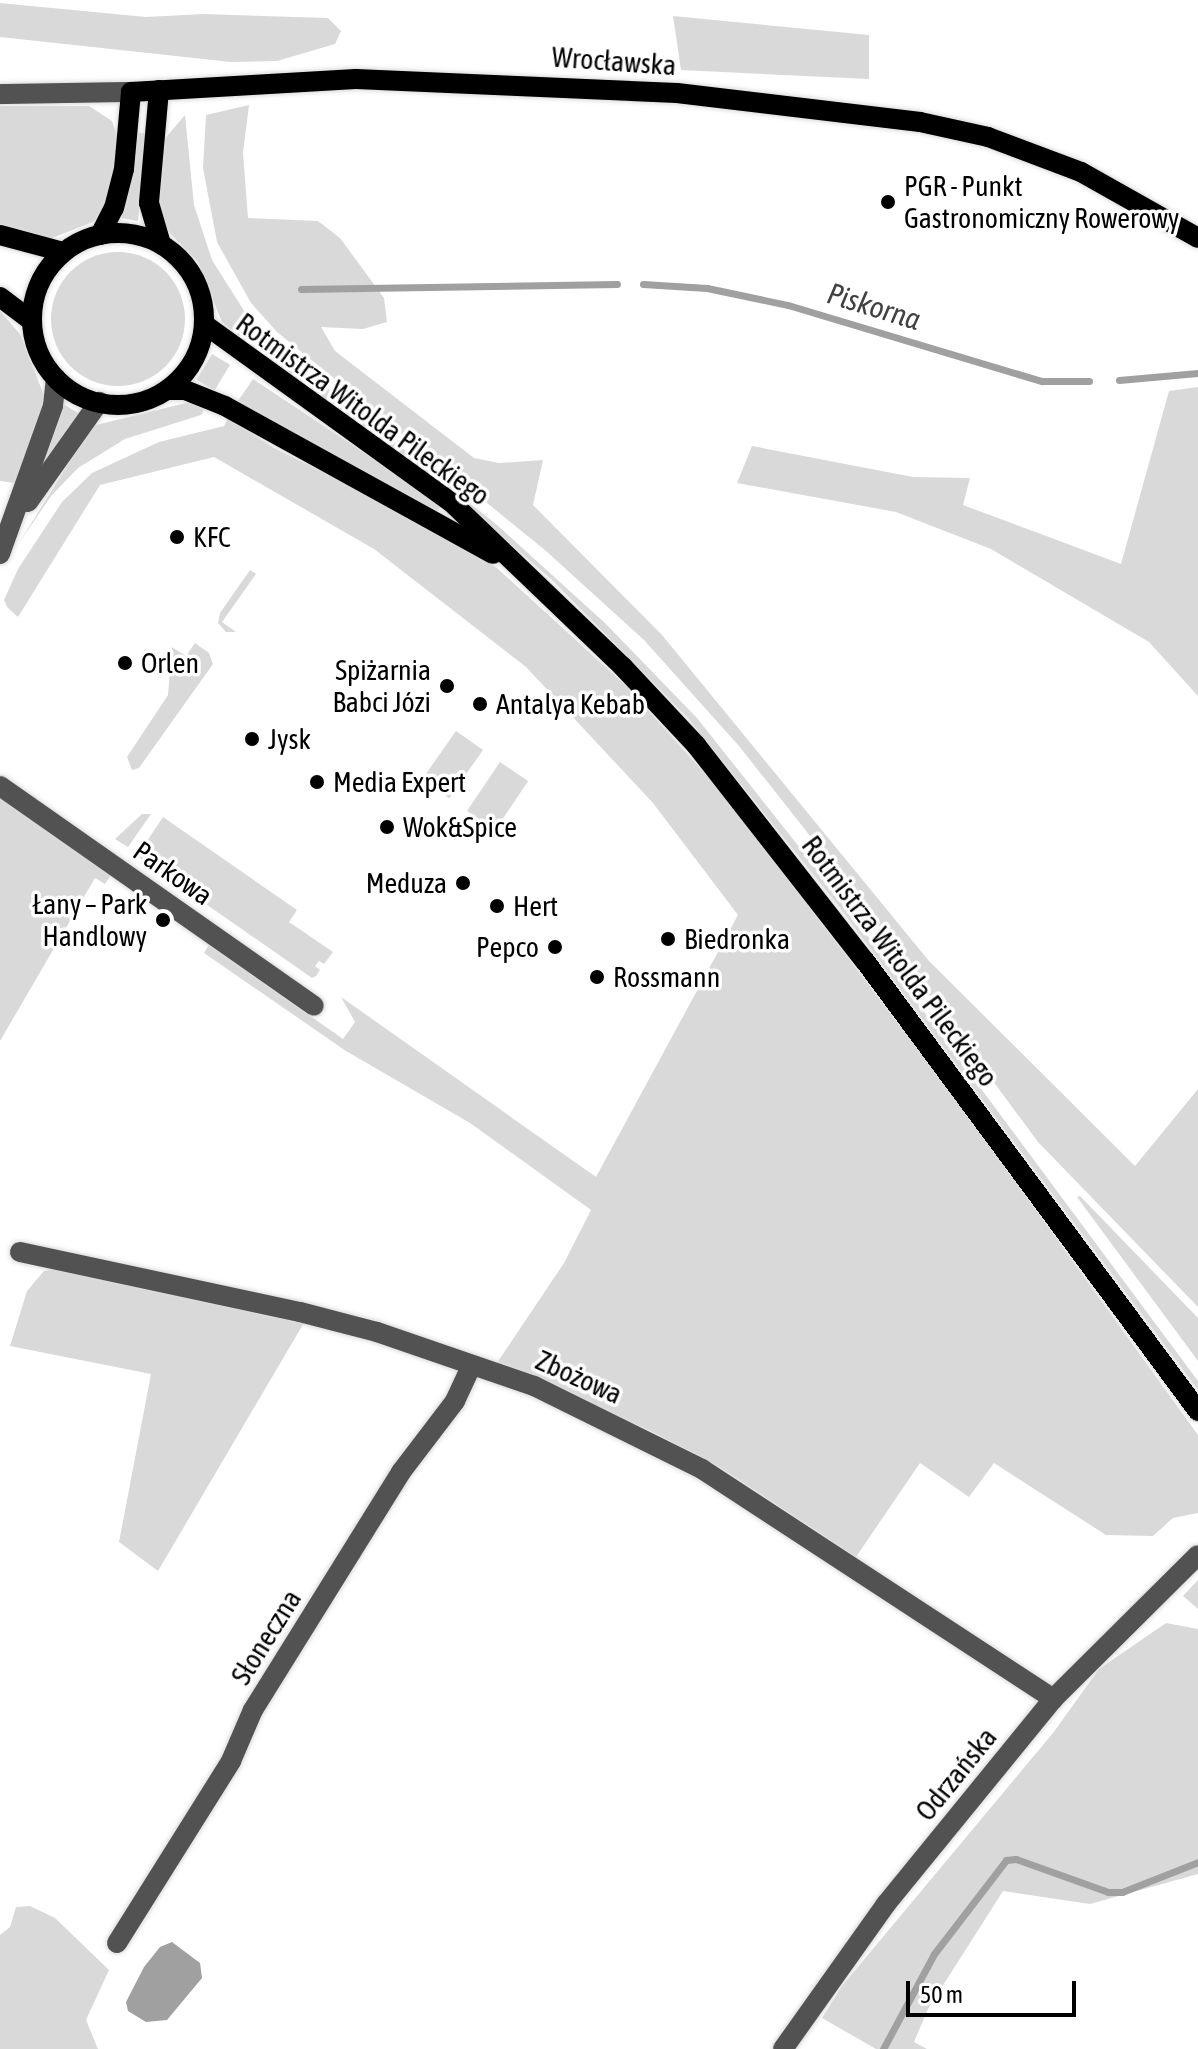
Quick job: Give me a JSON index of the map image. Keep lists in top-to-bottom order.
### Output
{
  "streets": {
    "main road": ["Wrocławska", "Rotmistrza Witolda Pileckiego"],
    "street": [
      "Parkowa",
      "Zbożowa",
      "Słoneczna",
      "Odrzańska"
    ]
  },
  "crossings": [
    ["Zbożowa", "Słoneczna"],
    ["Zbożowa", "Odrzańska"]
  ],
  "water": ["Piskorna"],
  "places": [
    "PGR - Punkt Gastronomiczny Rowerowy",
    "KFC",
    "Orlen",
    "Spiżarnia Babci Józi",
    "Antalya Kebab",
    "Jysk",
    "Media Expert",
    "Wok&Spice",
    "Meduza",
    "Hert",
    "Łany – Park Handlowy",
    "Biedronka",
    "Pepco",
    "Rossmann"
  ],
  "scale_bar": "50 m"
}
